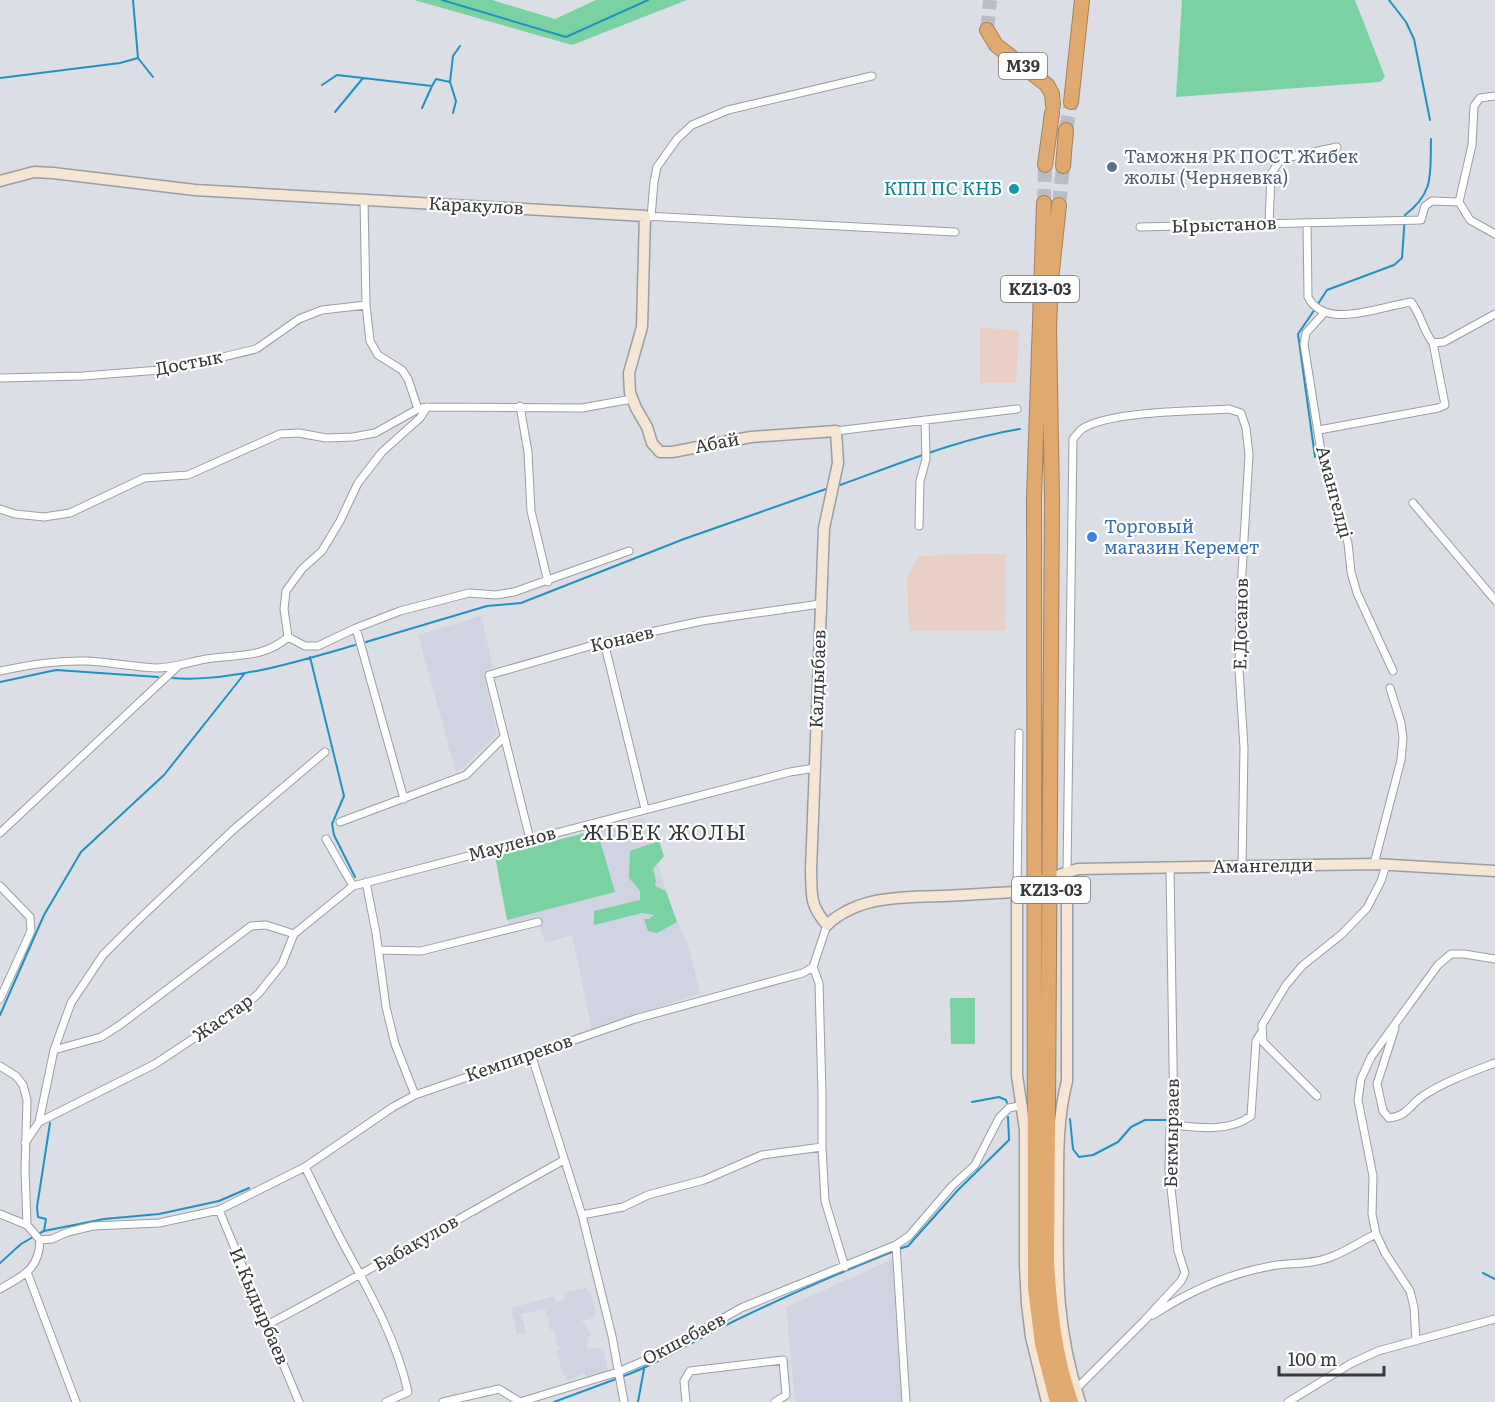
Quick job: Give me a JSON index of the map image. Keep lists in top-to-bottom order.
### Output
{
  "streets": {
    "highway": ["M39", "KZ13-03"],
    "main road": [
      "Каракулов",
      "Абай",
      "Калдыбаев",
      "Амангелди"
    ],
    "street": [
      "Ырыстанов",
      "Достык",
      "Амангелді",
      "Е.Досанов",
      "Конаев",
      "Мауленов",
      "Жастар",
      "Кемпиреков",
      "Бекмырзаев",
      "Бабакулов",
      "И.Кыдырбаев",
      "Окшебаев"
    ]
  },
  "crossings": [
    ["Каракулов", "Абай"],
    ["KZ13-03", "Амангелди"],
    ["KZ13-03", "Бекмырзаев"],
    ["Абай", "Калдыбаев"],
    ["Е.Досанов", "Амангелди"],
    ["Конаев", "Калдыбаев"],
    ["Конаев", "Мауленов"],
    ["Калдыбаев", "Мауленов"],
    ["Мауленов", "Жастар"],
    ["Амангелди", "Бекмырзаев"],
    ["Кемпиреков", "И.Кыдырбаев"],
    ["Бабакулов", "И.Кыдырбаев"]
  ],
  "districts": ["ЖІБЕК ЖОЛЫ"],
  "places": ["Таможня РК ПОСТ Жибек жолы (Черняевка)", "КПП ПС КНБ", "Торговый магазин Керемет"],
  "scale_bar": "100 m"
}
